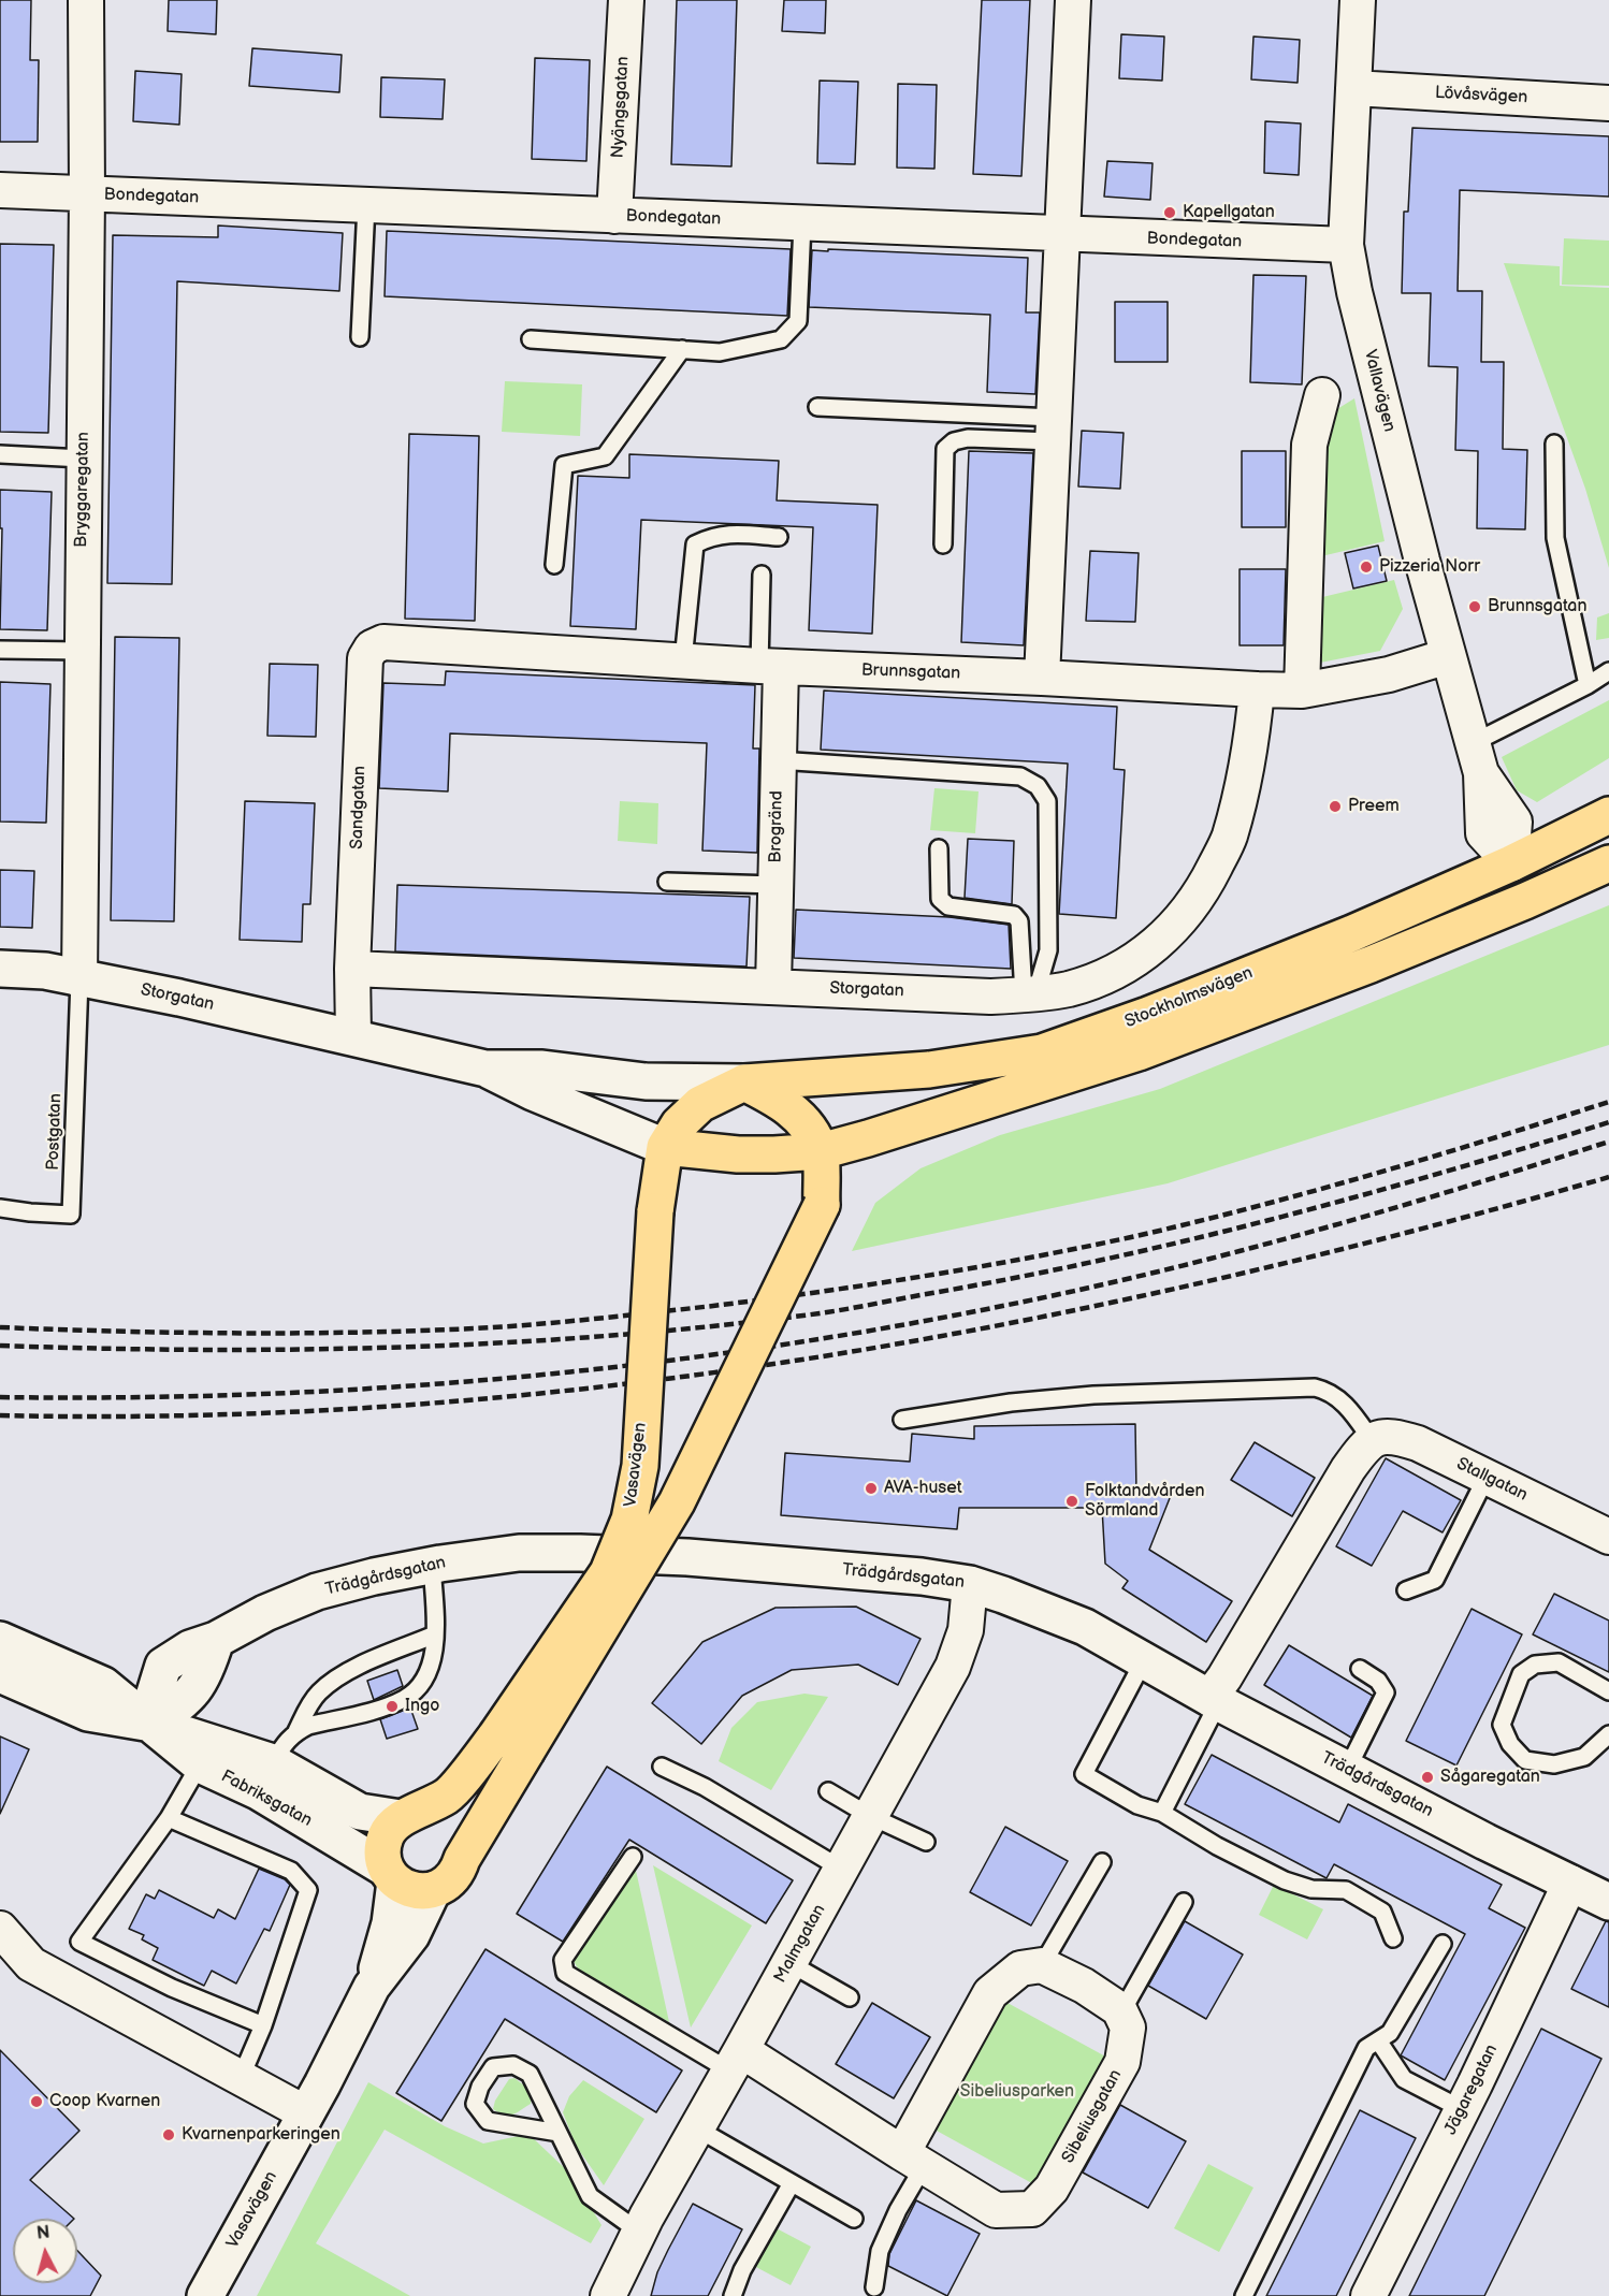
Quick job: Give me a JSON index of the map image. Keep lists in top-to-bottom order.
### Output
{
  "streets": {
    "main road": ["Stockholmsvägen", "Vasavägen"],
    "street": [
      "Lövåsvägen",
      "Nyängsgatan",
      "Bondegatan",
      "Vallavägen",
      "Bryggaregatan",
      "Brunnsgatan",
      "Sandgatan",
      "Brogränd",
      "Storgatan",
      "Stallgatan",
      "Trädgårdsgatan",
      "Fabriksgatan",
      "Malmgatan",
      "Jägaregatan",
      "Sibeliusgatan"
    ],
    "lane": ["Postgatan"]
  },
  "crossings": [
    ["Lövåsvägen", "Vallavägen"],
    ["Nyängsgatan", "Bondegatan"],
    ["Bondegatan", "Vallavägen"],
    ["Bondegatan", "Bryggaregatan"],
    ["Vallavägen", "Brunnsgatan"],
    ["Vallavägen", "Stockholmsvägen"],
    ["Bryggaregatan", "Storgatan"],
    ["Bryggaregatan", "Postgatan"],
    ["Brunnsgatan", "Sandgatan"],
    ["Brunnsgatan", "Brogränd"],
    ["Brunnsgatan", "Storgatan"],
    ["Sandgatan", "Storgatan"],
    ["Brogränd", "Storgatan"],
    ["Storgatan", "Stockholmsvägen"],
    ["Storgatan", "Postgatan"],
    ["Storgatan", "Vasavägen"],
    ["Stockholmsvägen", "Vasavägen"],
    ["Vasavägen", "Fabriksgatan"],
    ["Trädgårdsgatan", "Fabriksgatan"],
    ["Trädgårdsgatan", "Malmgatan"],
    ["Trädgårdsgatan", "Jägaregatan"],
    ["Malmgatan", "Sibeliusgatan"]
  ],
  "parks": ["Sibeliusparken"],
  "places": [
    "Kapellgatan",
    "Pizzeria Norr",
    "Brunnsgatan",
    "Preem",
    "AVA-huset",
    "Folktandvården Sörmland",
    "Ingo",
    "Sågaregatan",
    "Coop Kvarnen",
    "Kvarnenparkeringen"
  ],
  "north": "top"
}
